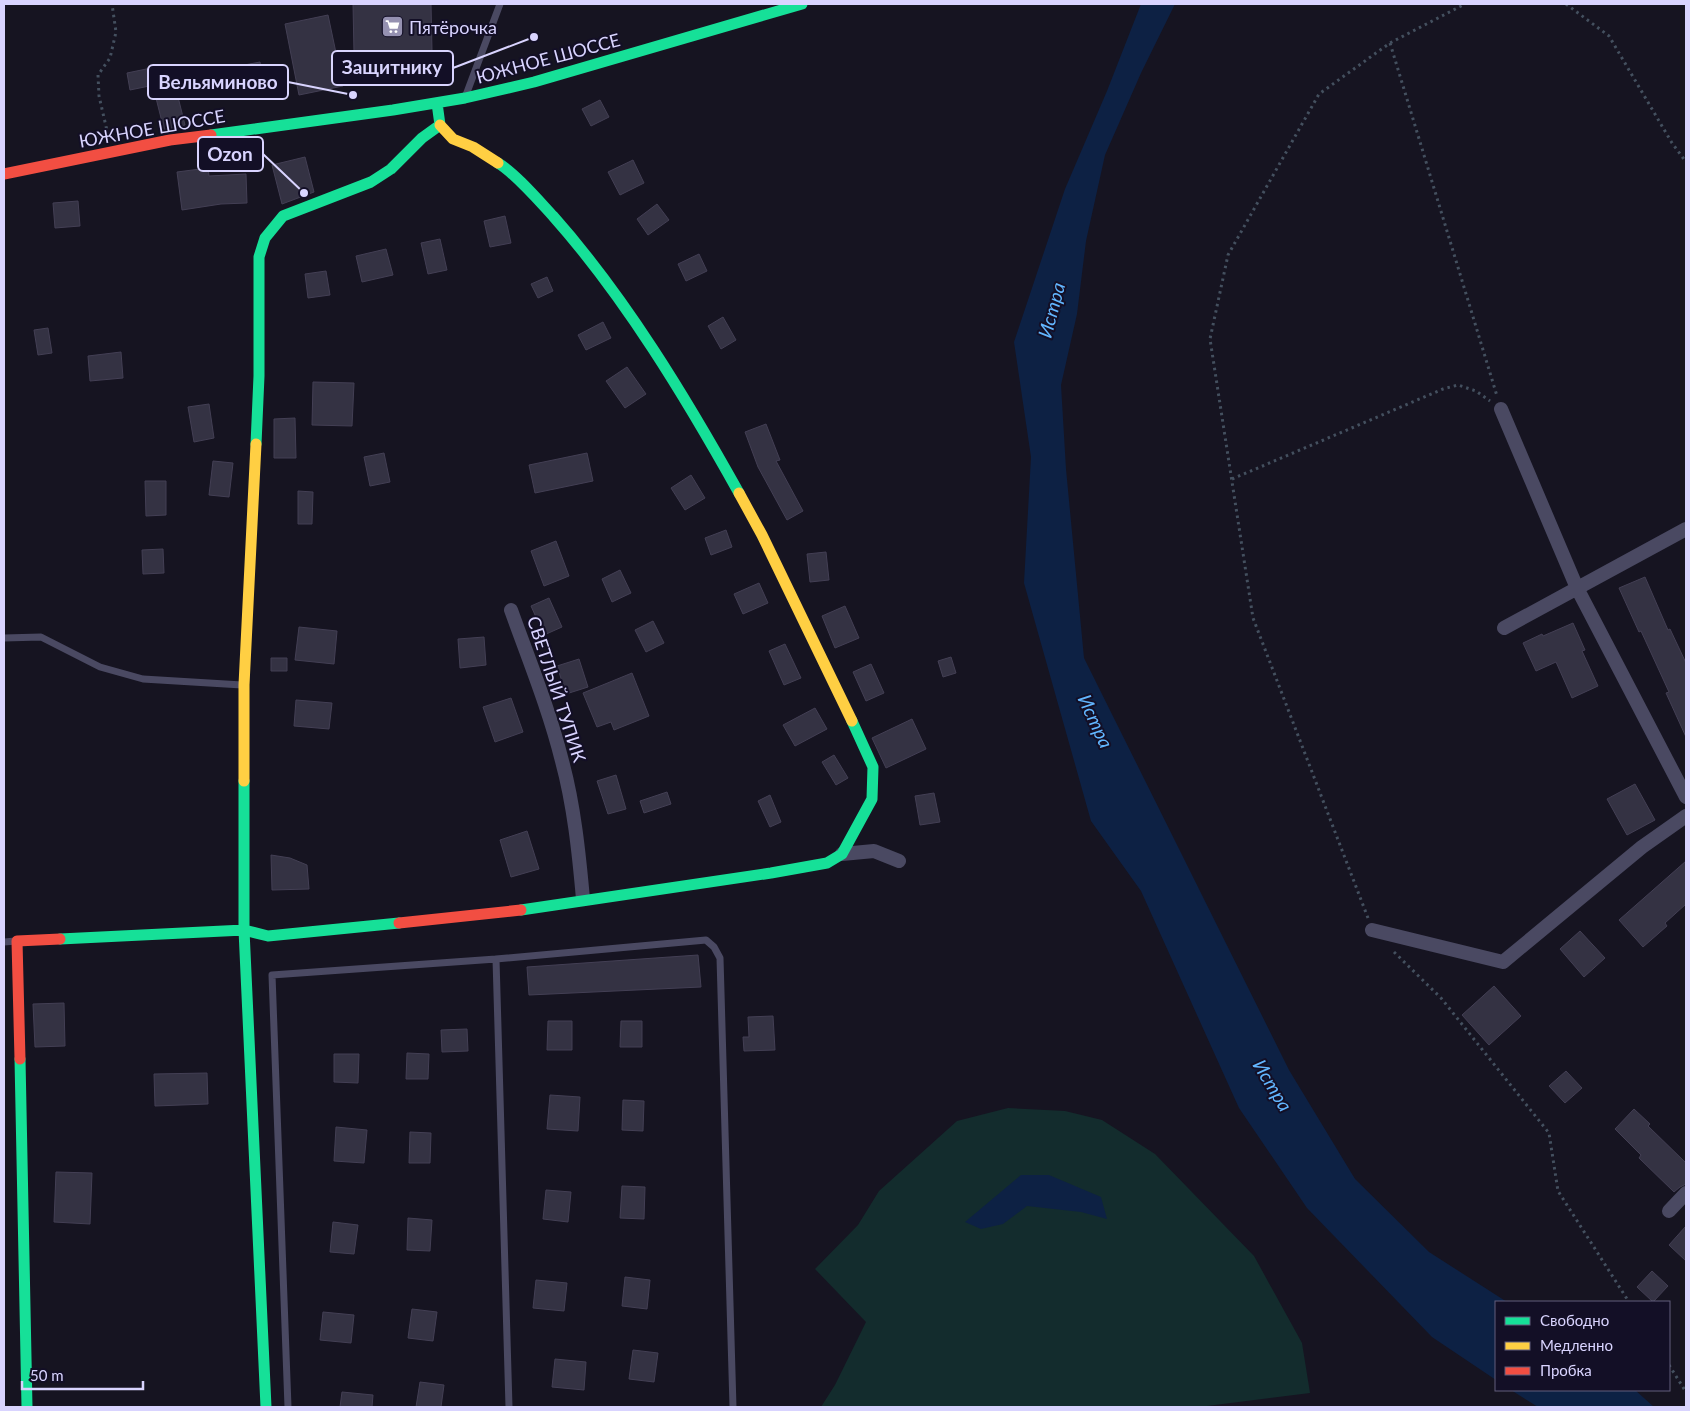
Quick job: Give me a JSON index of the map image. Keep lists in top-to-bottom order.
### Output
{
  "streets": {
    "street": ["ЮЖНОЕ ШОССЕ", "СВЕТЛЫЙ ТУПИК"]
  },
  "water": ["Истра"],
  "places": {
    "supermarket": ["Пятёрочка"],
    "other": ["Защитнику", "Вельяминово", "Ozon"]
  },
  "legend": ["Свободно", "Медленно", "Пробка"],
  "scale_bar": "50 m"
}
